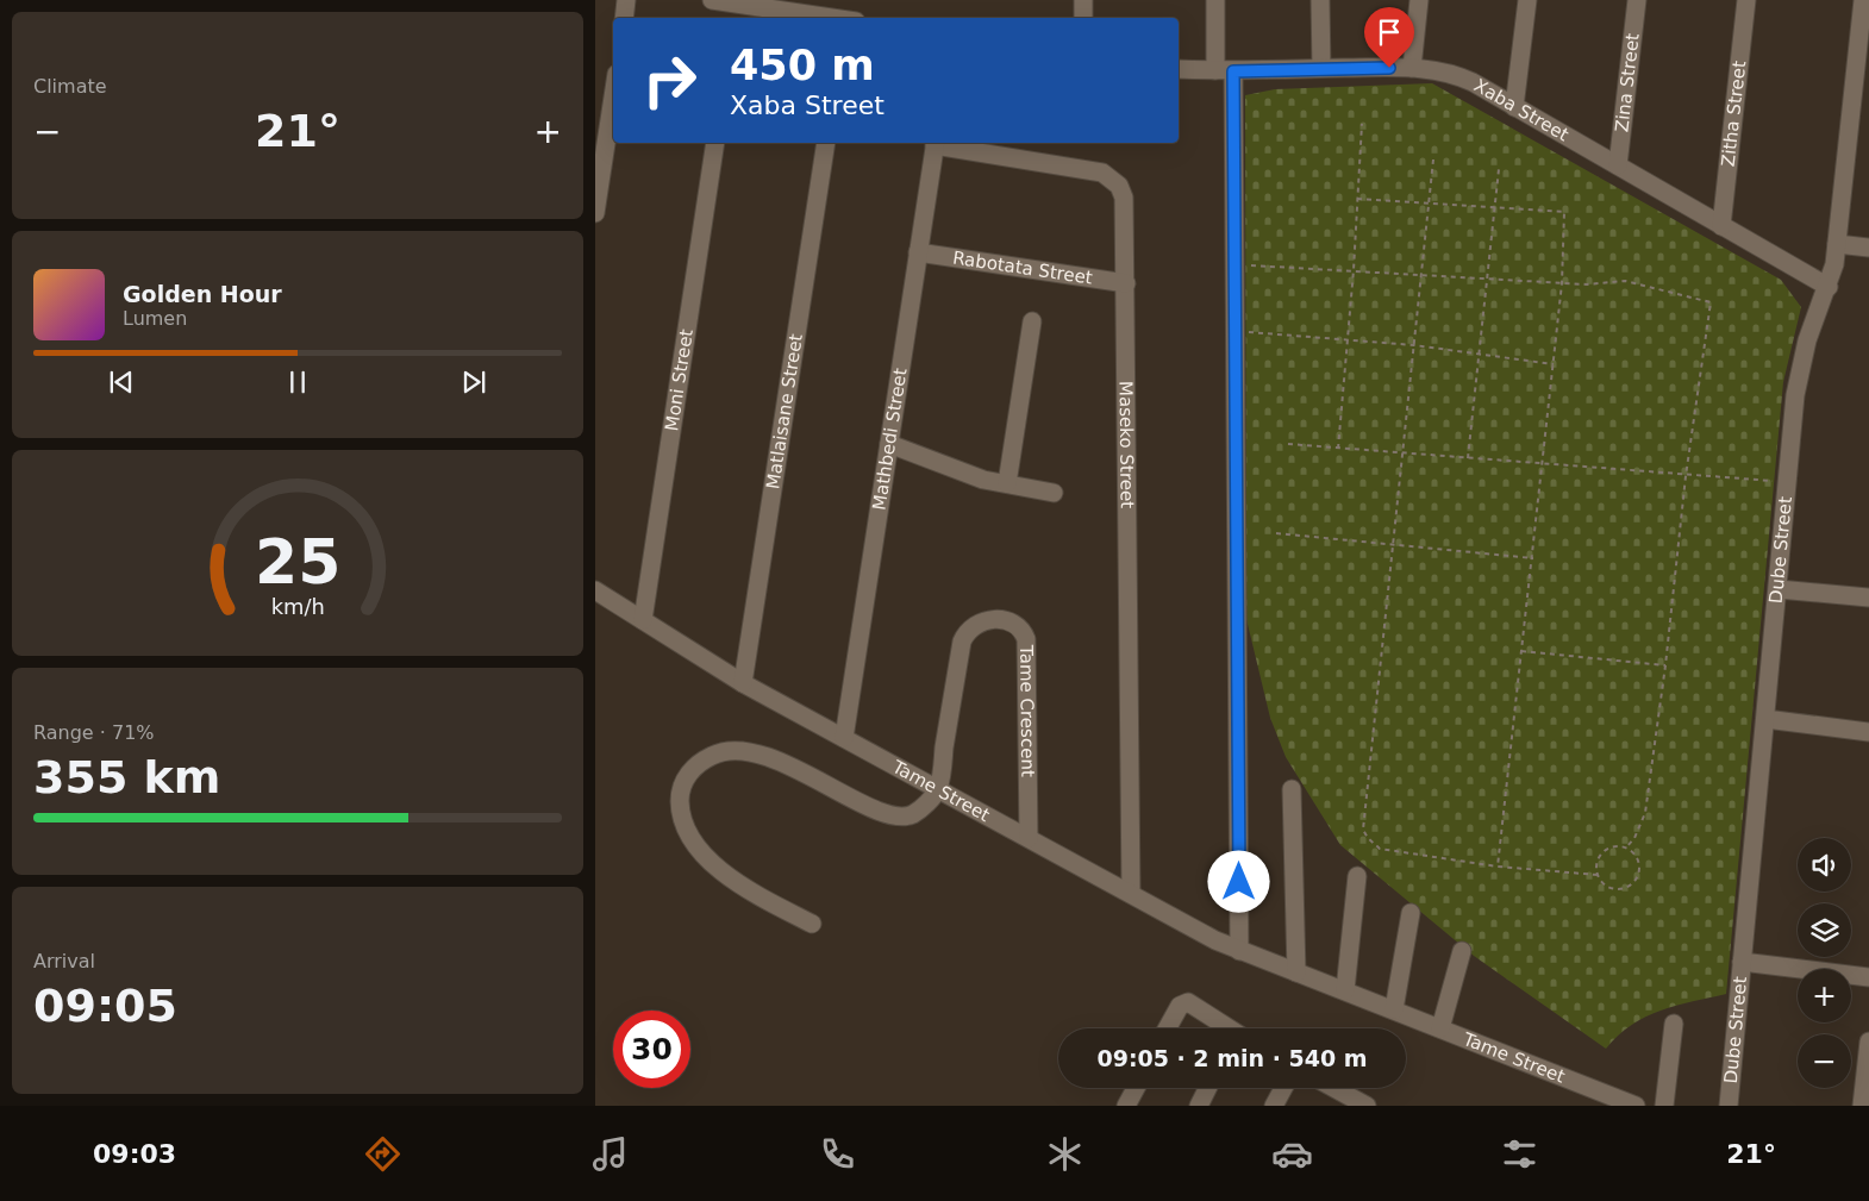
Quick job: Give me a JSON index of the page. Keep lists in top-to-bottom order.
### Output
{
  "streets": {
    "street": [
      "Zina Street",
      "Xaba Street",
      "Zitha Street",
      "Rabotata Street",
      "Moni Street",
      "Matlaisane Street",
      "Mathbedi Street",
      "Maseko Street",
      "Dube Street",
      "Tame Crescent",
      "Tame Street"
    ]
  },
  "crossings": [
    ["Zina Street", "Xaba Street"],
    ["Xaba Street", "Zitha Street"],
    ["Xaba Street", "Dube Street"],
    ["Rabotata Street", "Mathbedi Street"],
    ["Rabotata Street", "Maseko Street"],
    ["Moni Street", "Tame Street"],
    ["Matlaisane Street", "Tame Street"],
    ["Mathbedi Street", "Maseko Street"],
    ["Mathbedi Street", "Tame Street"],
    ["Maseko Street", "Tame Street"],
    ["Tame Crescent", "Tame Street"]
  ],
  "page": {
    "tile": [
      "Climate",
      ["Range · 71%", "355 km"],
      ["Arrival", "09:05"]
    ],
    "turn": ["450 m", "Xaba Street"],
    "heat": ["−", "21°", "+"],
    "song": ["Golden Hour", "Lumen"],
    "map_buttons": ["+", "−"],
    "limit": "30",
    "trip": "09:05 · 2 min · 540 m",
    "tabs": ["09:03", "21°"],
    "gauge": ["25", "km/h"]
  }
}
